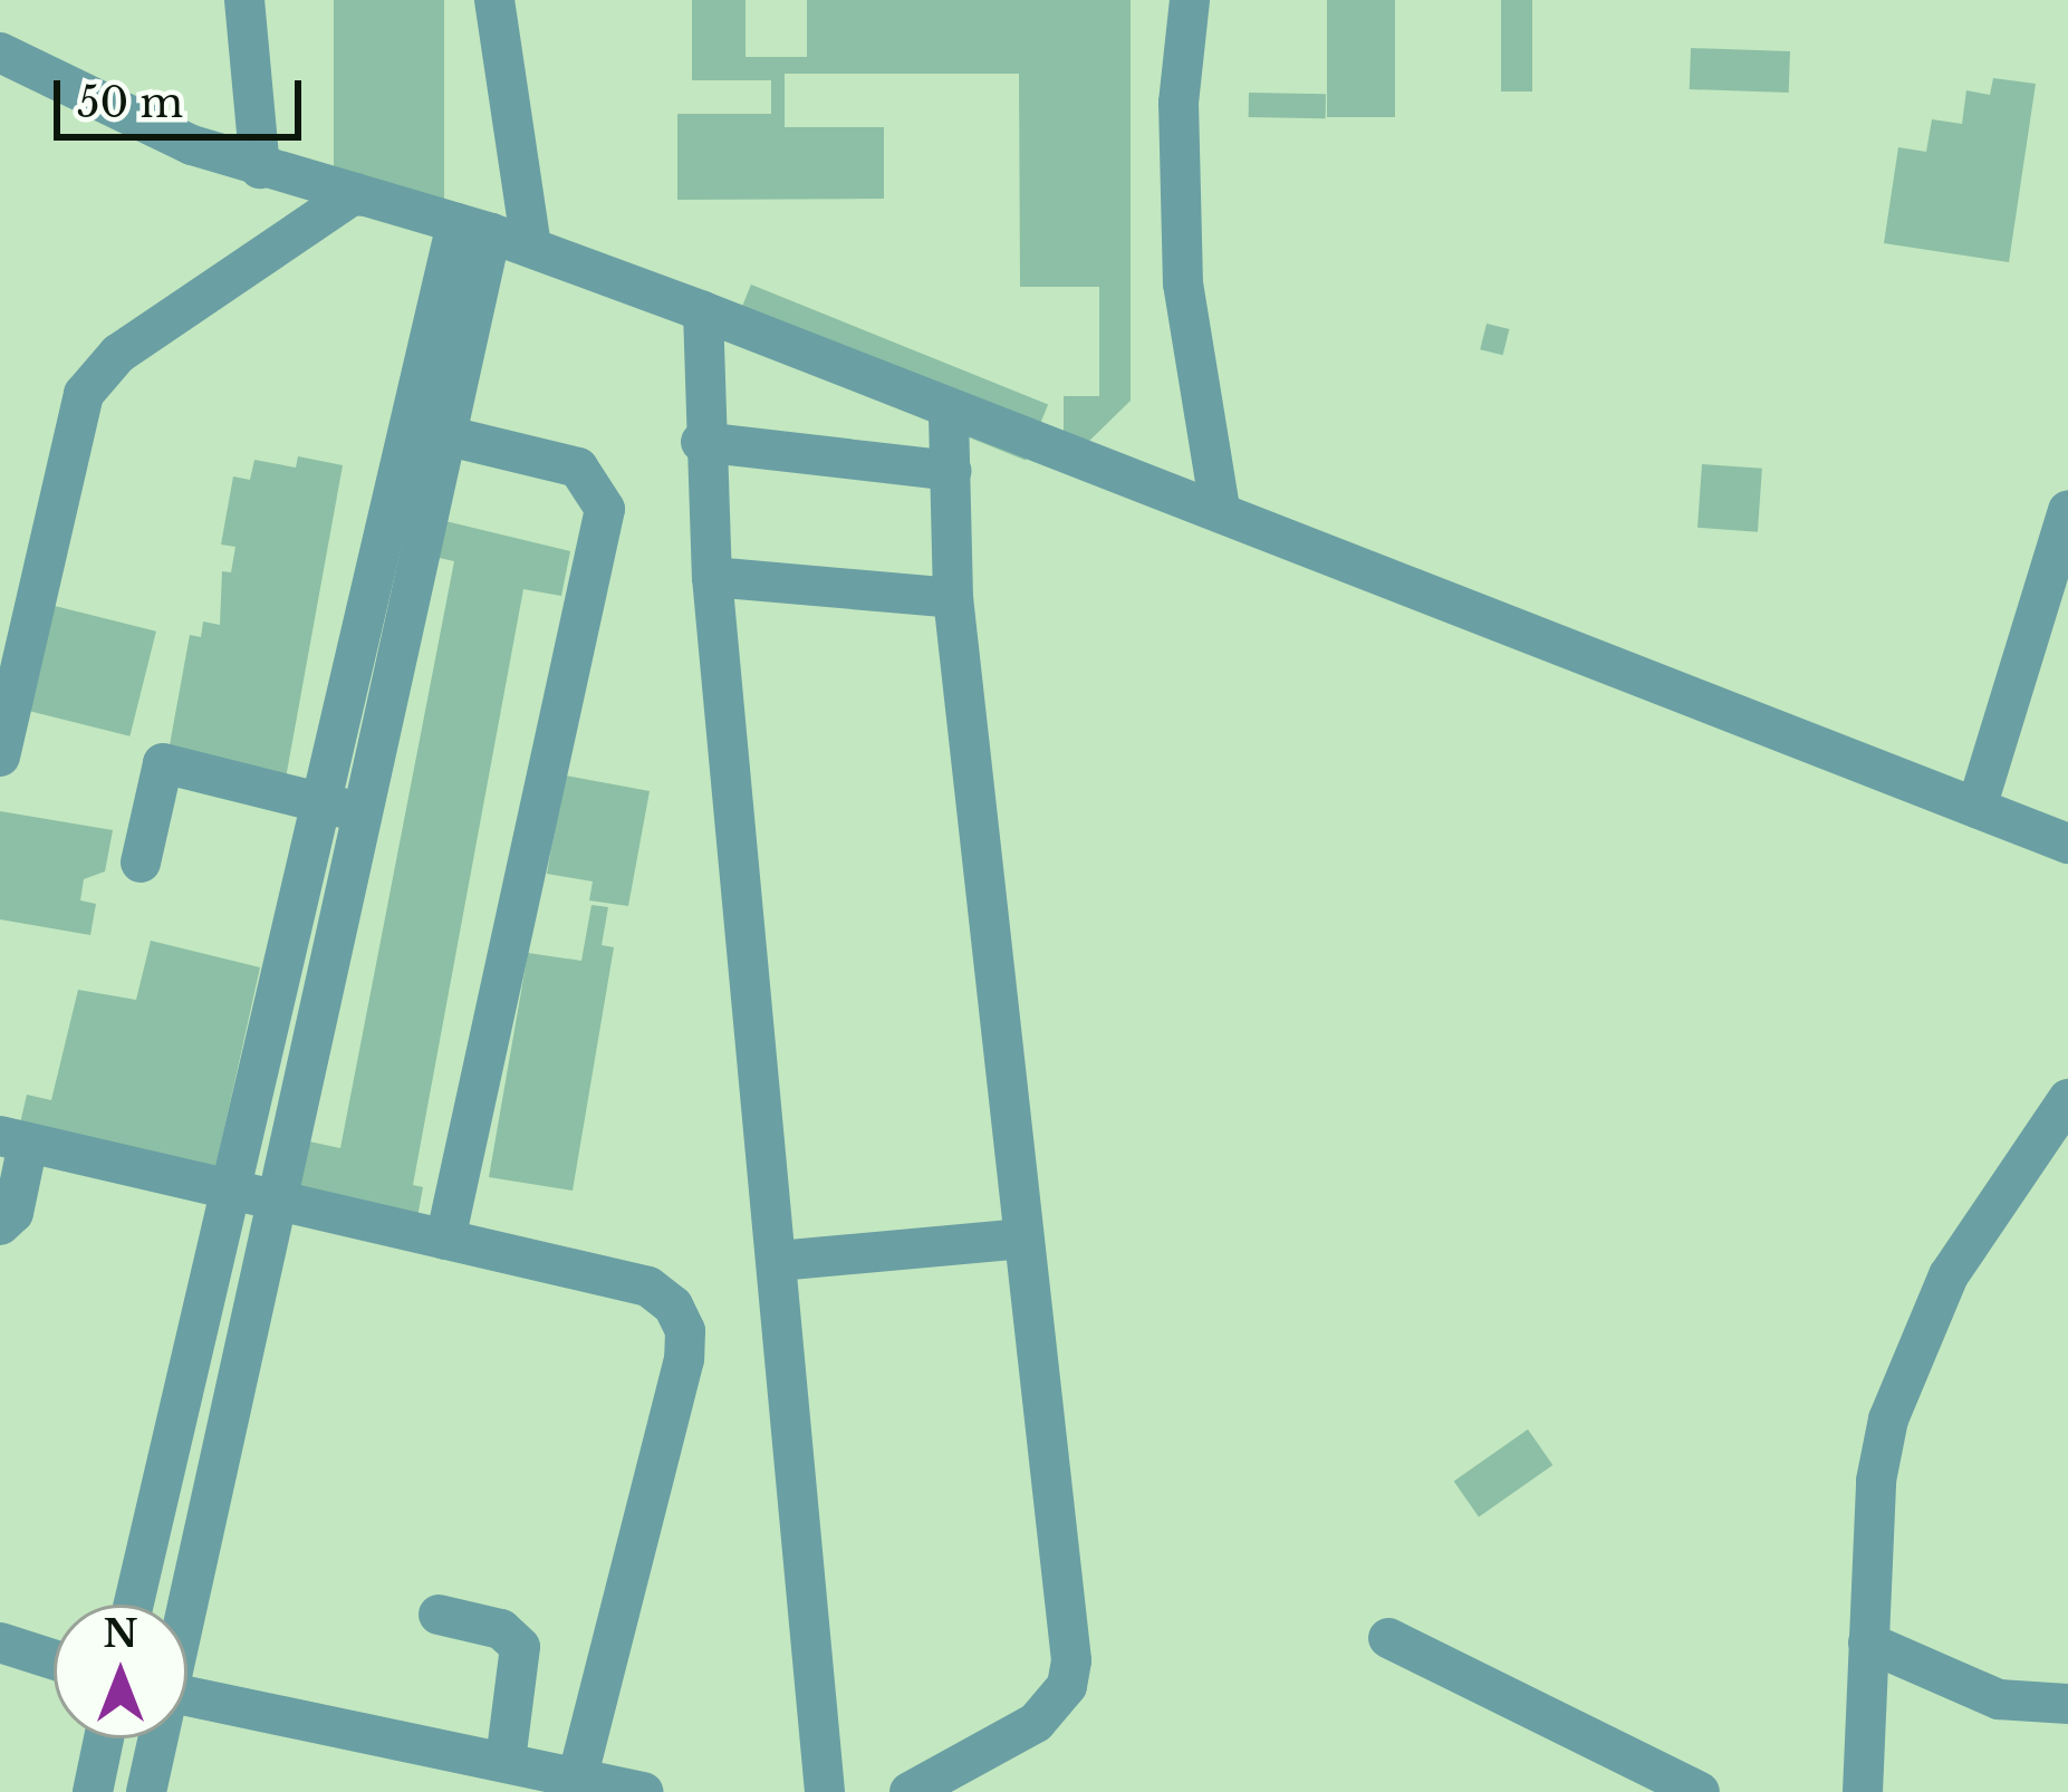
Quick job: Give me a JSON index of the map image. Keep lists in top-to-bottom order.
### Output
{
  "scale_bar": "50 m",
  "north": "top"
}
